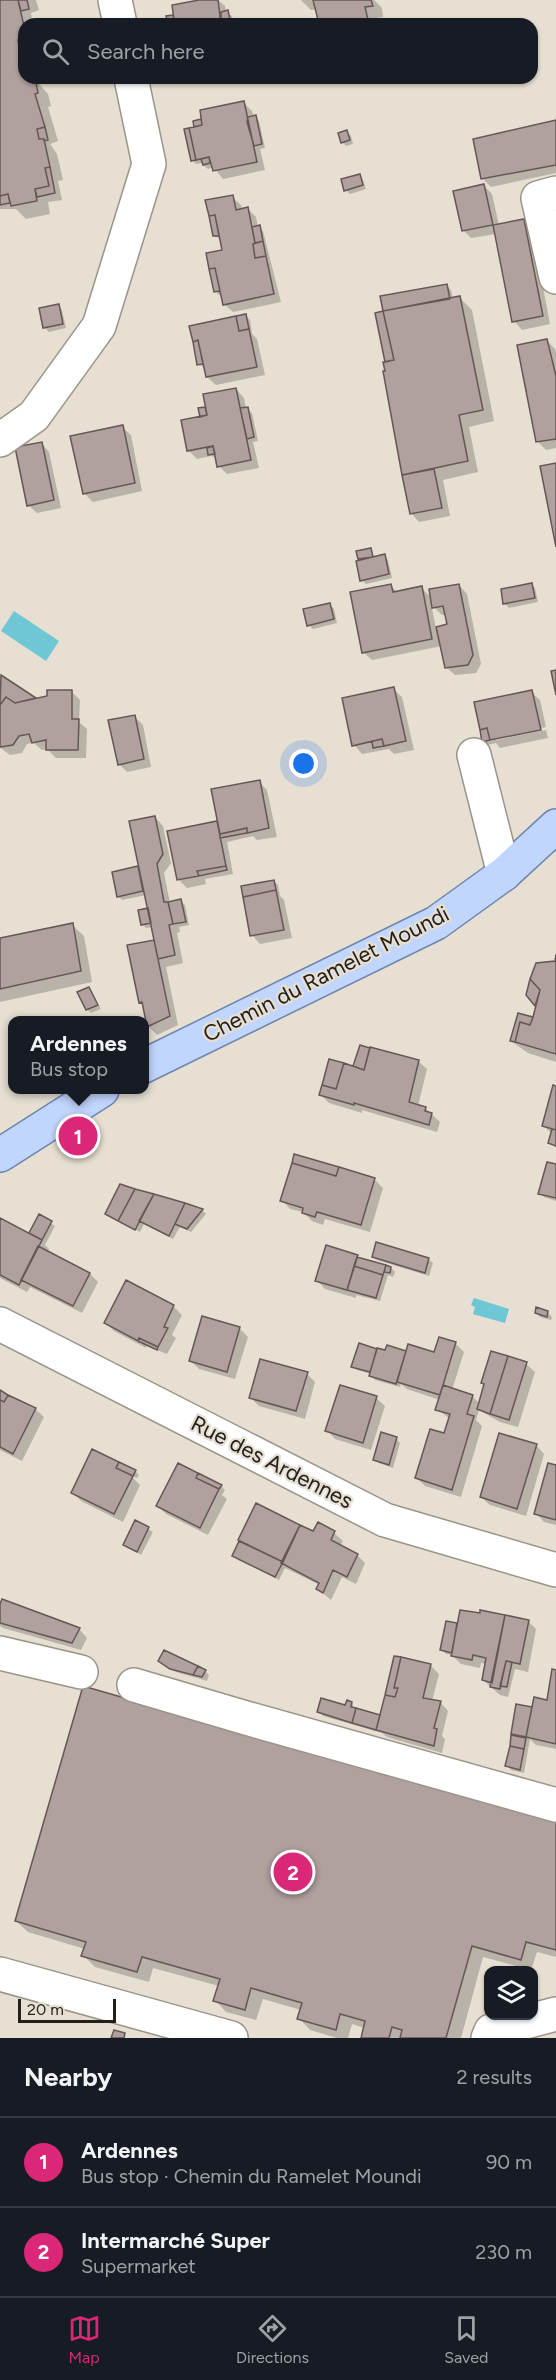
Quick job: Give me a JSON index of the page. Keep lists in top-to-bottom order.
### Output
{
  "streets": {
    "main road": ["Chemin du Ramelet Moundi"],
    "street": ["Rue des Ardennes"]
  },
  "scale_bar": "20 m",
  "page": {
    "search": "Search here",
    "popup": ["Ardennes", "Bus stop"],
    "pins": ["1", "2"],
    "scale": "20 m",
    "heading": ["Nearby", "2 results"],
    "list": [
      {
        "mark": "1",
        "name": "Ardennes",
        "note": "Bus stop · Chemin du Ramelet Moundi",
        "value": "90 m"
      },
      {
        "mark": "2",
        "name": "Intermarché Super",
        "note": "Supermarket",
        "value": "230 m"
      }
    ],
    "nav": ["Map", "Directions", "Saved"]
  }
}
